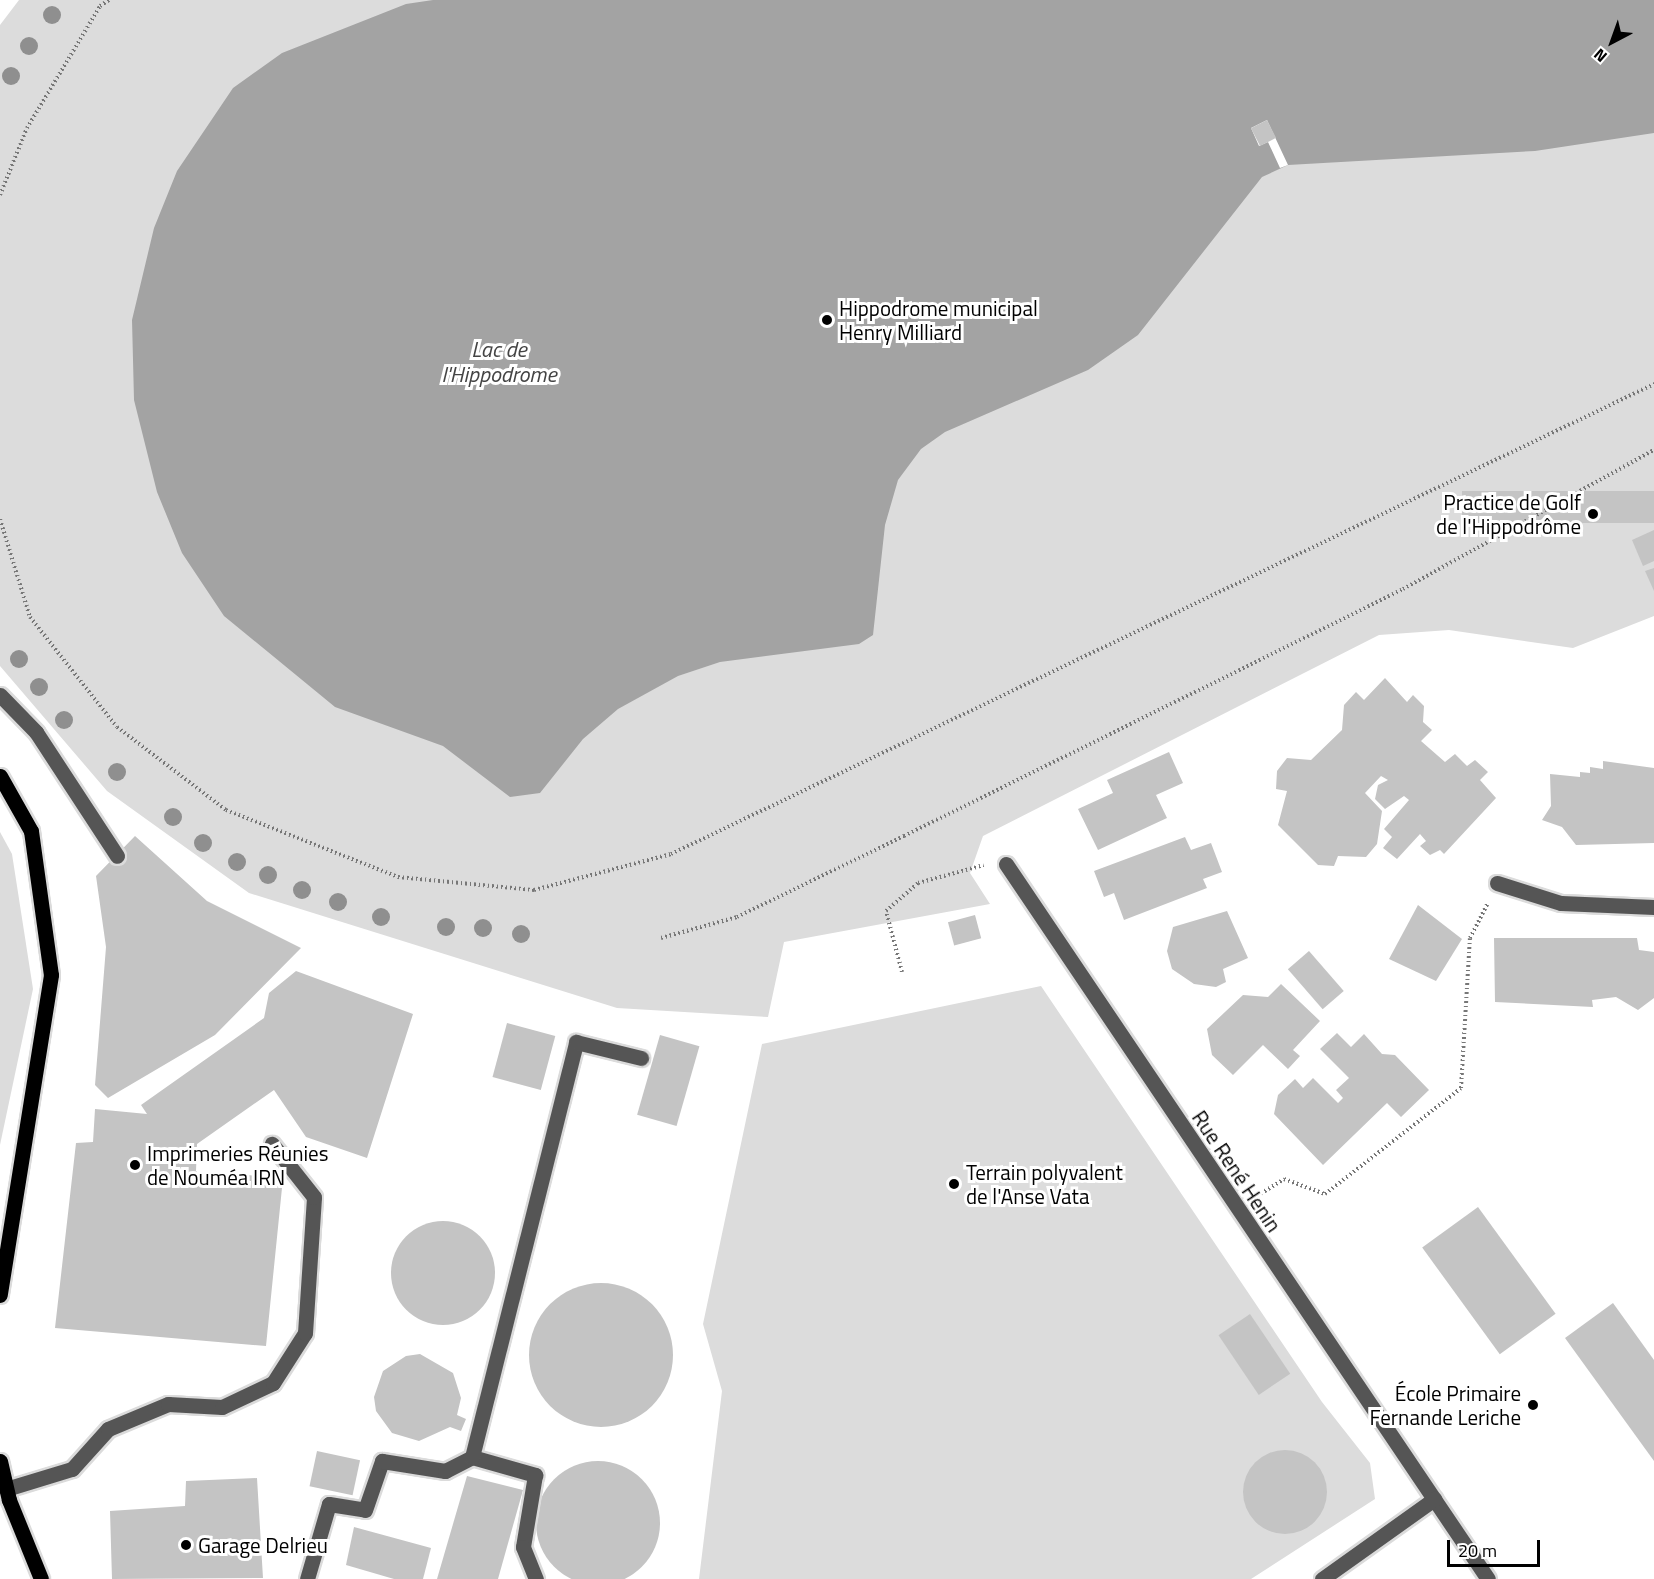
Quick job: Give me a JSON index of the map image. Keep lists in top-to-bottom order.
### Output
{
  "streets": {
    "street": ["Rue René Henin"]
  },
  "water": ["Lac de l'Hippodrome"],
  "places": [
    "Hippodrome municipal Henry Milliard",
    "Practice de Golf de l'Hippodrôme",
    "Imprimeries Réunies de Nouméa IRN",
    "Terrain polyvalent de l'Anse Vata",
    "École Primaire Fernande Leriche",
    "Garage Delrieu"
  ],
  "scale_bar": "20 m",
  "north": "bottom left"
}
